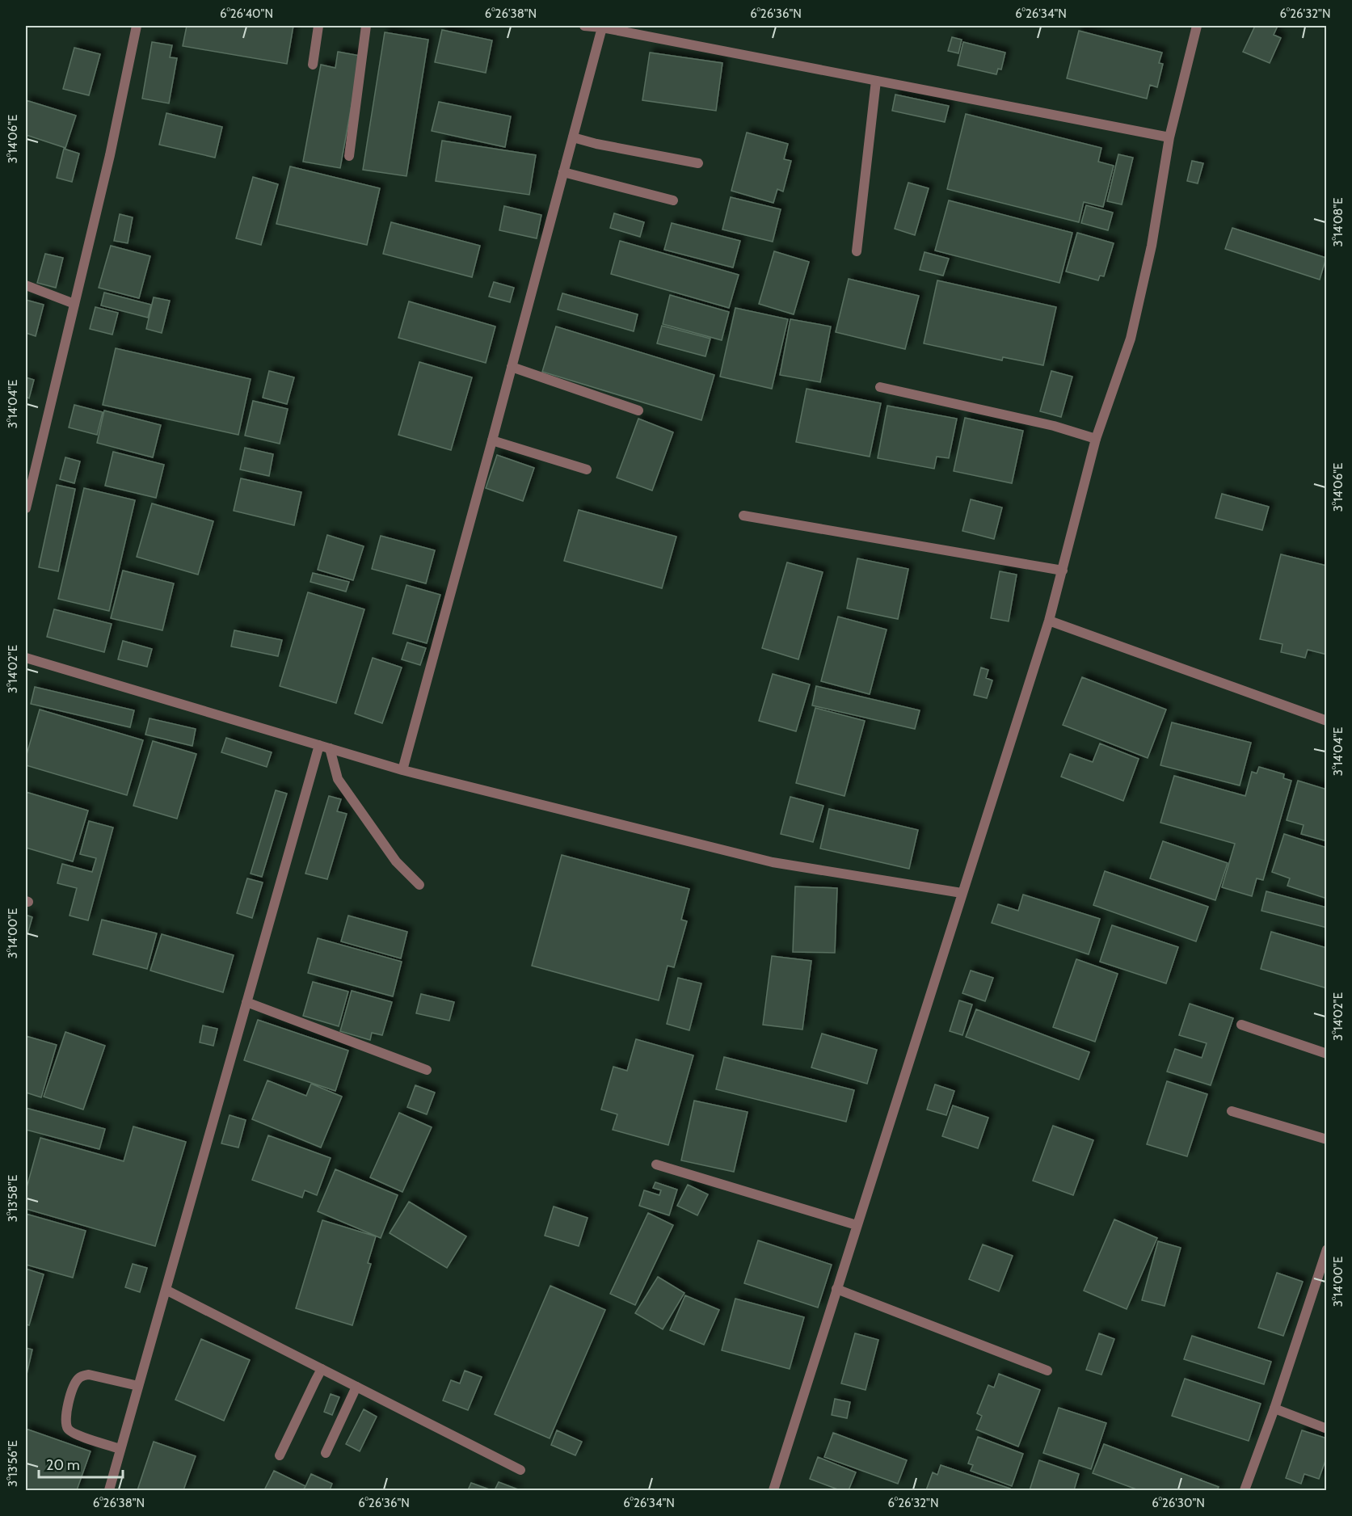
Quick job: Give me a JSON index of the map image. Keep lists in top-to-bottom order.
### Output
{
  "scale_bar": "20 m",
  "coordinates": [
    "6°26'40\"N",
    "6°26'38\"N",
    "6°26'36\"N",
    "6°26'34\"N",
    "6°26'32\"N",
    "3°14'06\"E",
    "3°14'08\"E",
    "3°14'04\"E",
    "3°14'02\"E",
    "3°14'00\"E",
    "3°13'58\"E",
    "3°13'56\"E",
    "6°26'30\"N"
  ]
}
